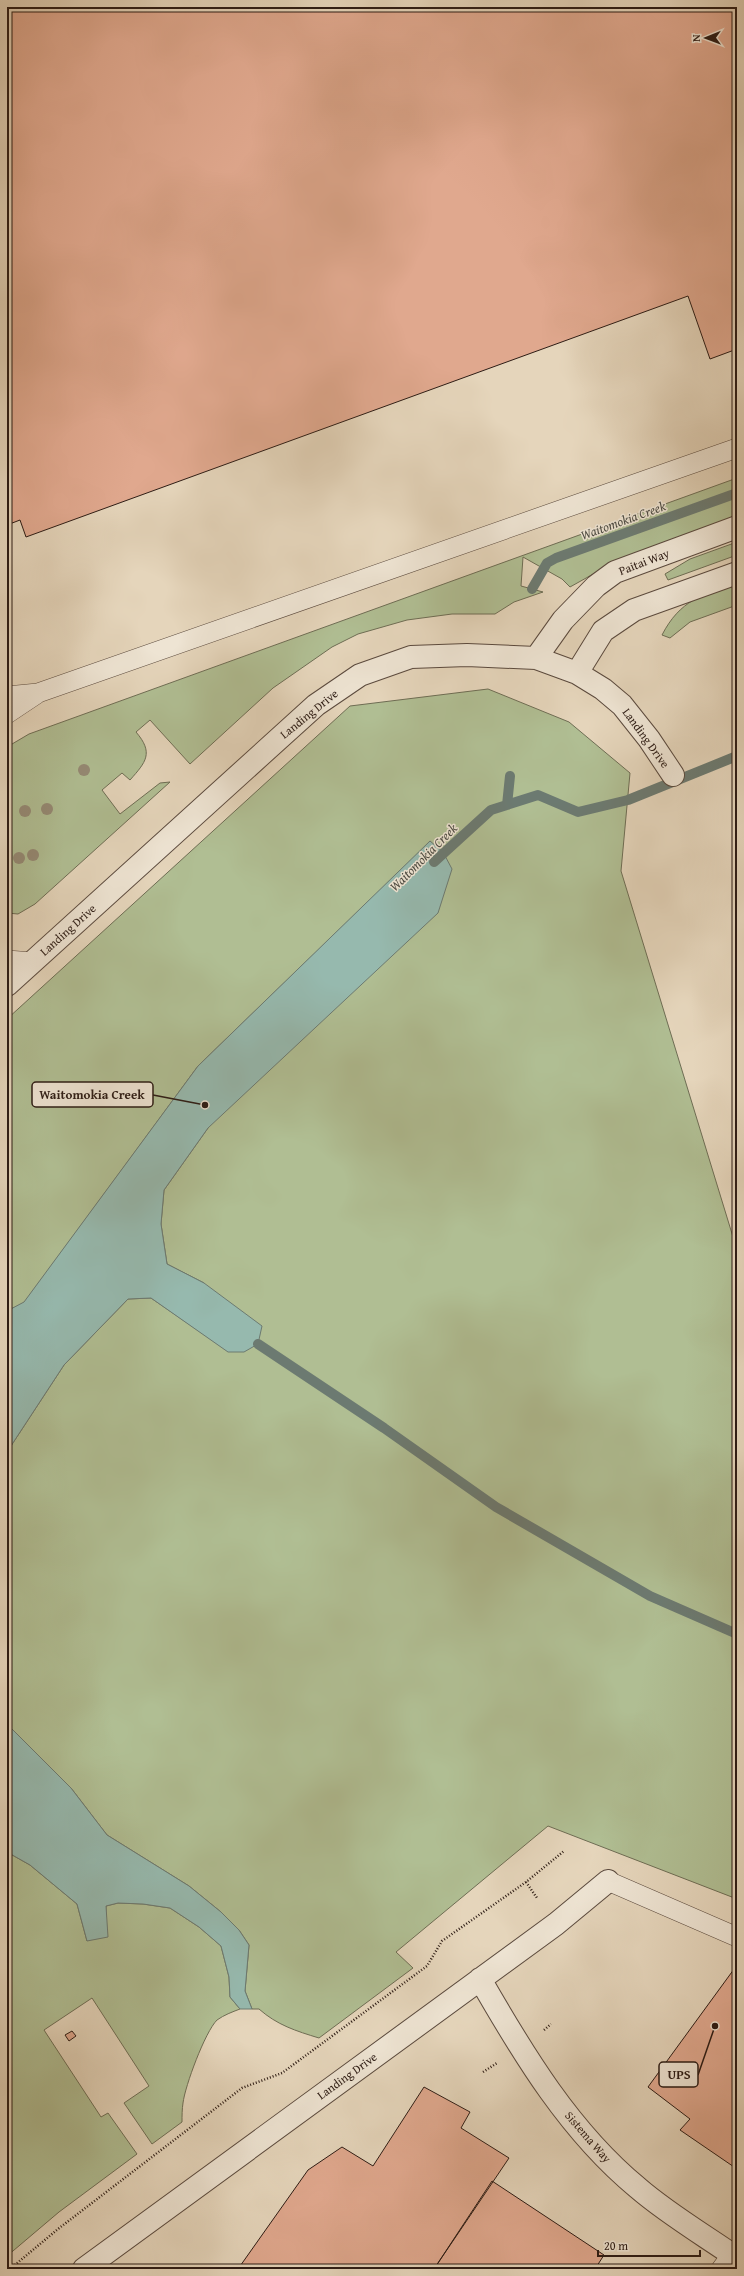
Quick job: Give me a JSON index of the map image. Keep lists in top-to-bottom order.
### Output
{
  "streets": {
    "street": ["Paitai Way", "Landing Drive", "Sistema Way"]
  },
  "crossings": [
    ["Paitai Way", "Landing Drive"],
    ["Landing Drive", "Sistema Way"]
  ],
  "water": ["Waitomokia Creek"],
  "places": ["Waitomokia Creek", "UPS"],
  "scale_bar": "20 m",
  "north": "left"
}
